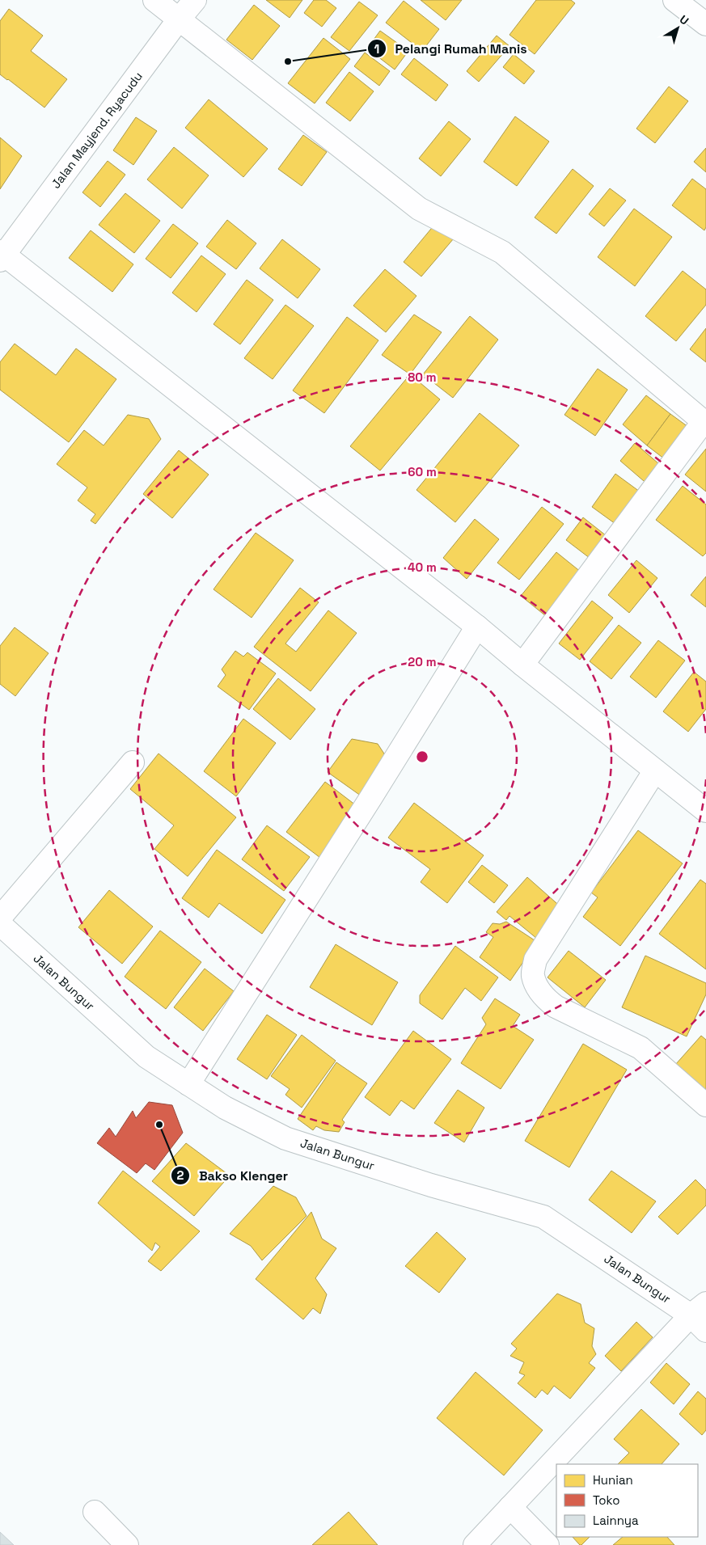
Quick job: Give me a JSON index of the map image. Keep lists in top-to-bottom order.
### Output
{
  "streets": {
    "street": ["Jalan Mayjend. Ryacudu", "Jalan Bungur"]
  },
  "places": ["Pelangi Rumah Manis", "Bakso Klenger"],
  "legend": ["Hunian", "Toko", "Lainnya"],
  "north": "top right",
  "rings": [
    "80 m",
    "60 m",
    "40 m",
    "20 m"
  ]
}
